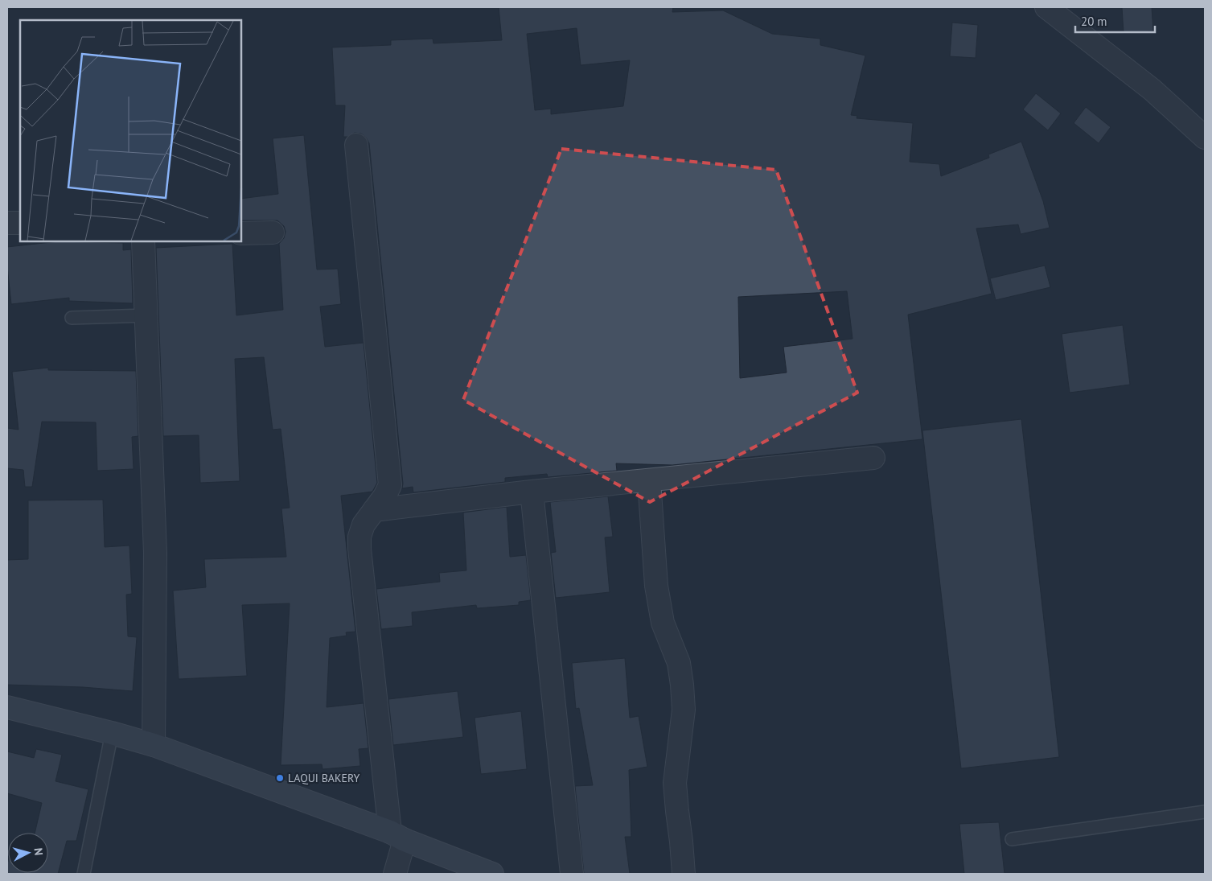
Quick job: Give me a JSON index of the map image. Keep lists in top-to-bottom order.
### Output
{
  "places": ["LAQUI BAKERY"],
  "scale_bar": "20 m",
  "north": "right"
}
